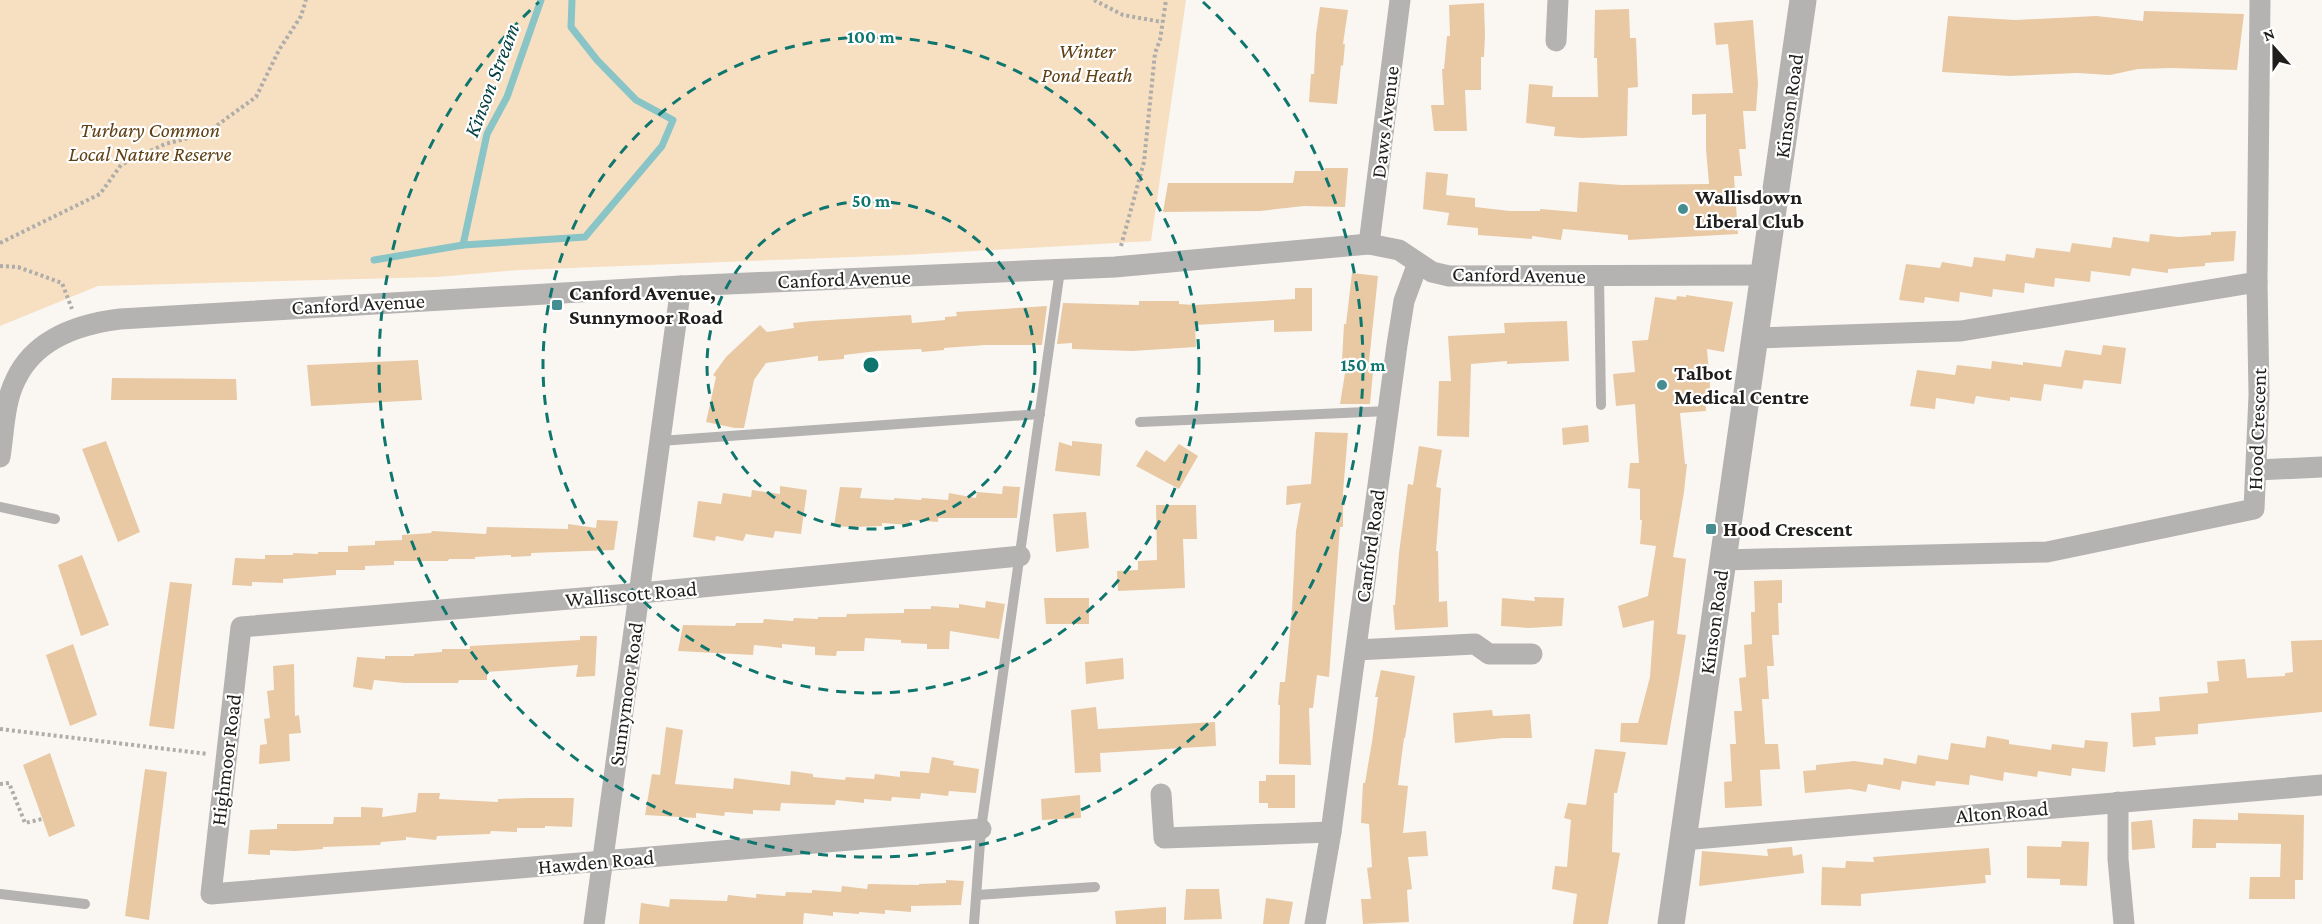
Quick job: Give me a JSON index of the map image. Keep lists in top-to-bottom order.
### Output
{
  "streets": {
    "street": [
      "Kinson Road",
      "Daws Avenue",
      "Canford Avenue",
      "Hood Crescent",
      "Canford Road",
      "Walliscott Road",
      "Sunnymoor Road",
      "Highmoor Road",
      "Alton Road",
      "Hawden Road"
    ]
  },
  "crossings": [
    ["Kinson Road", "Canford Avenue"],
    ["Kinson Road", "Hood Crescent"],
    ["Kinson Road", "Alton Road"],
    ["Daws Avenue", "Canford Avenue"],
    ["Canford Avenue", "Canford Road"],
    ["Canford Avenue", "Sunnymoor Road"],
    ["Walliscott Road", "Sunnymoor Road"],
    ["Walliscott Road", "Highmoor Road"],
    ["Sunnymoor Road", "Hawden Road"],
    ["Highmoor Road", "Hawden Road"]
  ],
  "water": ["Kinson Stream"],
  "parks": ["Winter Pond Heath", "Turbary Common Local Nature Reserve"],
  "places": {
    "other": ["Wallisdown Liberal Club", "Talbot Medical Centre"],
    "transit": ["Canford Avenue, Sunnymoor Road", "Hood Crescent"]
  },
  "north": "top",
  "rings": ["100 m", "50 m", "150 m"]
}
